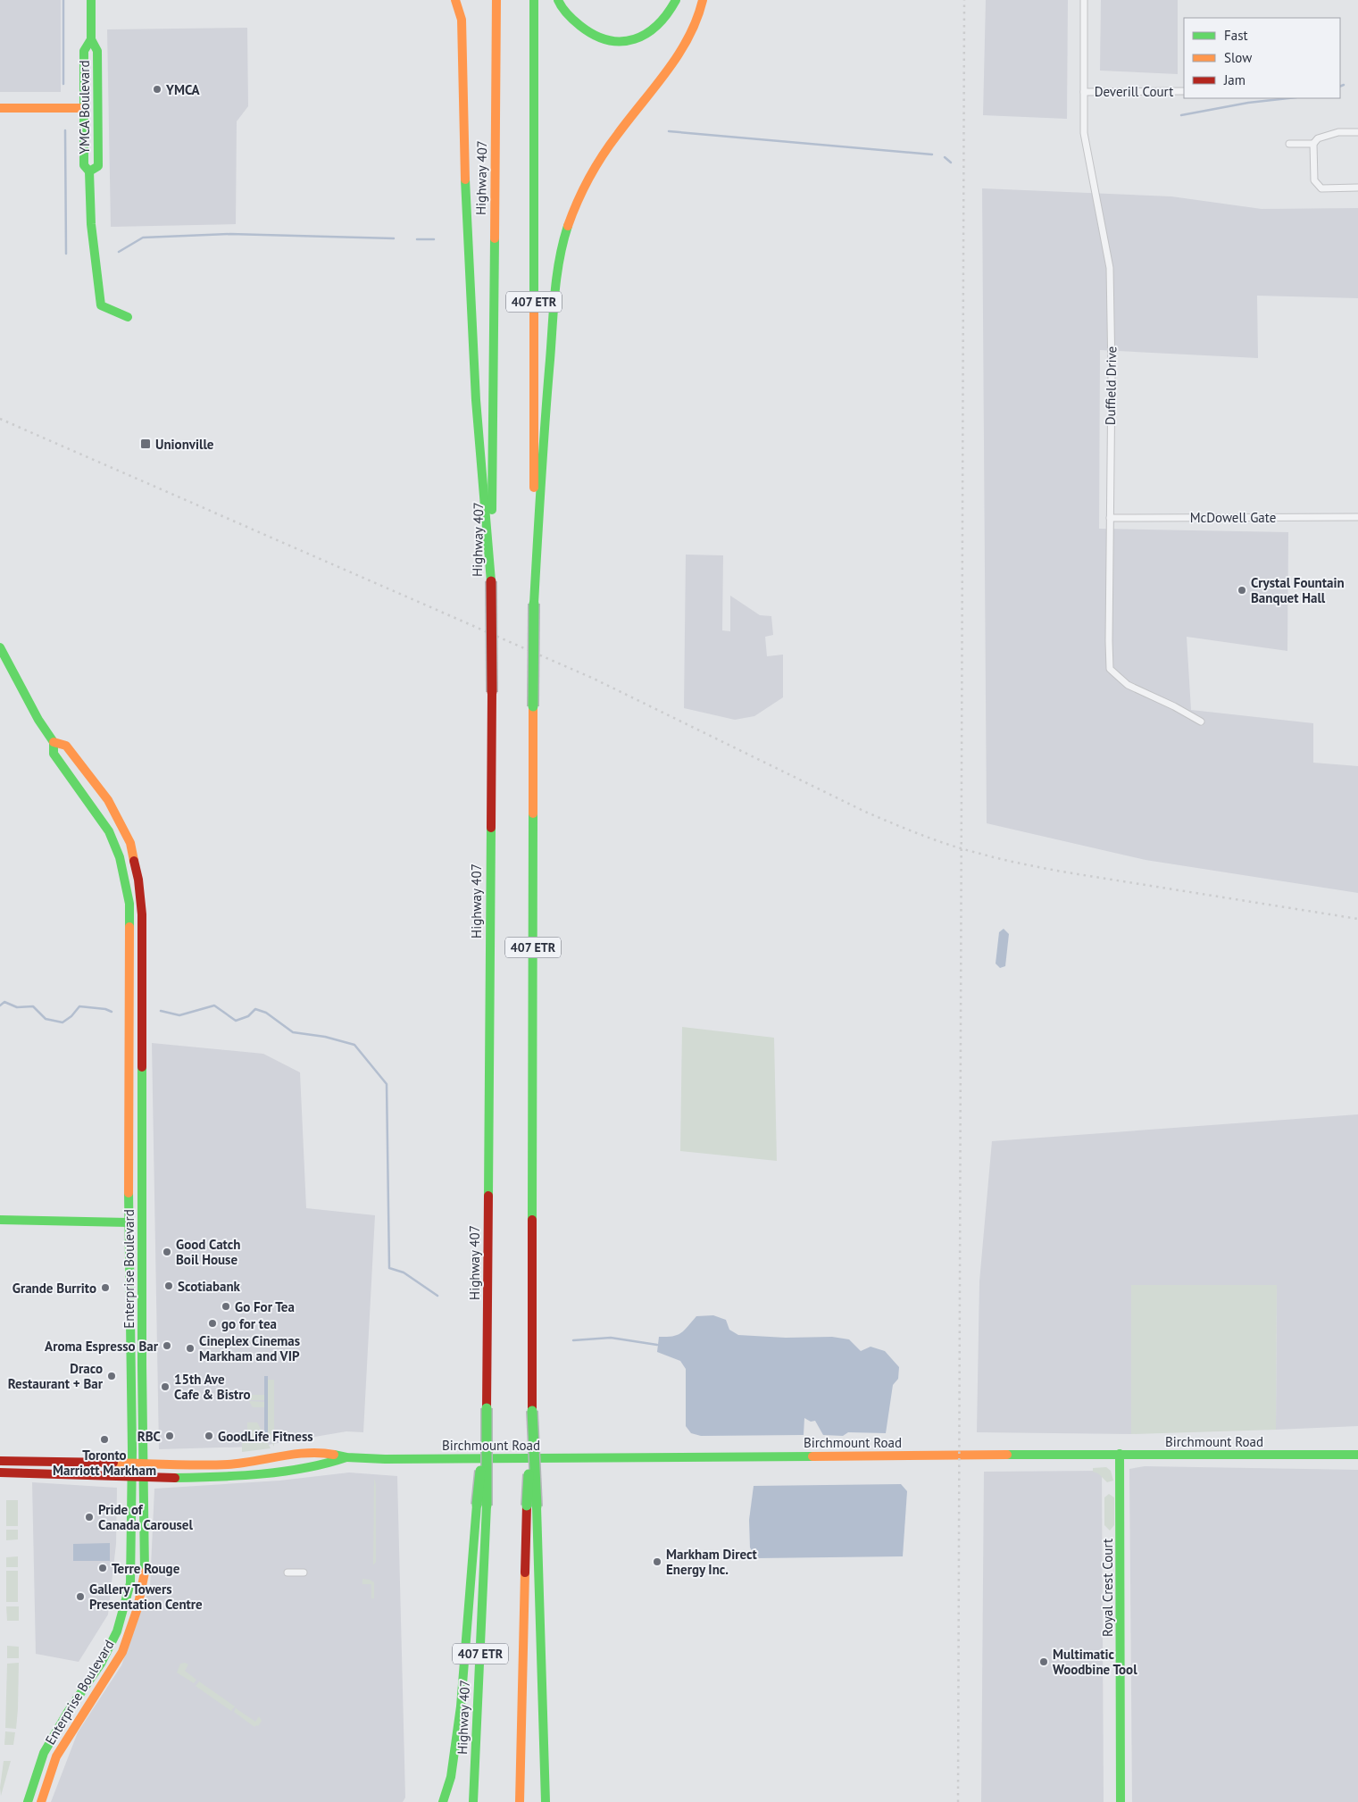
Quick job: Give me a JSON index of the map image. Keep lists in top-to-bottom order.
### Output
{
  "streets": {
    "main road": [
      "YMCA Boulevard",
      "Highway 407",
      "407 ETR",
      "Enterprise Boulevard",
      "Birchmount Road",
      "Royal Crest Court"
    ],
    "street": ["Deverill Court", "Duffield Drive", "McDowell Gate"]
  },
  "crossings": [
    ["Deverill Court", "Duffield Drive"],
    ["Duffield Drive", "McDowell Gate"],
    ["Enterprise Boulevard", "Birchmount Road"],
    ["Birchmount Road", "Royal Crest Court"]
  ],
  "places": {
    "other": [
      "YMCA",
      "Crystal Fountain Banquet Hall",
      "Good Catch Boil House",
      "Scotiabank",
      "Grande Burrito",
      "Go For Tea",
      "go for tea",
      "Aroma Espresso Bar",
      "Cineplex Cinemas Markham and VIP",
      "Draco Restaurant + Bar",
      "15th Ave Cafe & Bistro",
      "RBC",
      "GoodLife Fitness",
      "Toronto Marriott Markham",
      "Pride of Canada Carousel",
      "Markham Direct Energy Inc.",
      "Terre Rouge",
      "Gallery Towers Presentation Centre",
      "Multimatic Woodbine Tool"
    ],
    "transit": ["Unionville"]
  },
  "legend": ["Fast", "Slow", "Jam"]
}
